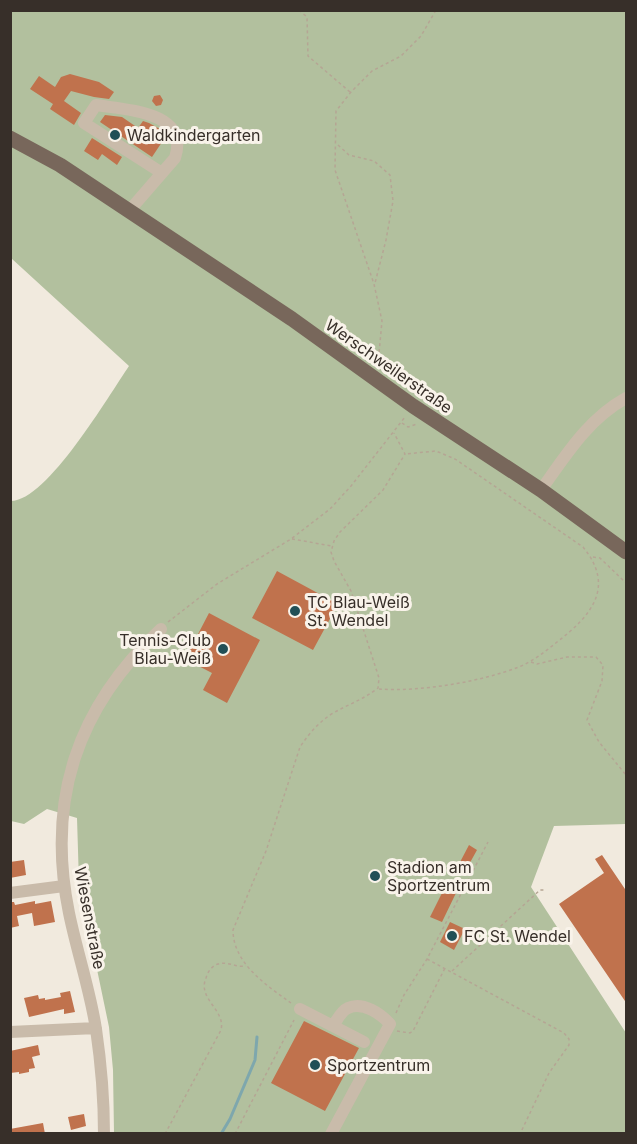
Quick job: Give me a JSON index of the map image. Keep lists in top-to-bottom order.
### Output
{
  "streets": {
    "main road": ["Werschweilerstraße"],
    "street": ["Wiesenstraße"]
  },
  "places": [
    "Waldkindergarten",
    "TC Blau-Weiß St. Wendel",
    "Tennis-Club Blau-Weiß",
    "Stadion am Sportzentrum",
    "FC St. Wendel",
    "Sportzentrum"
  ]
}
